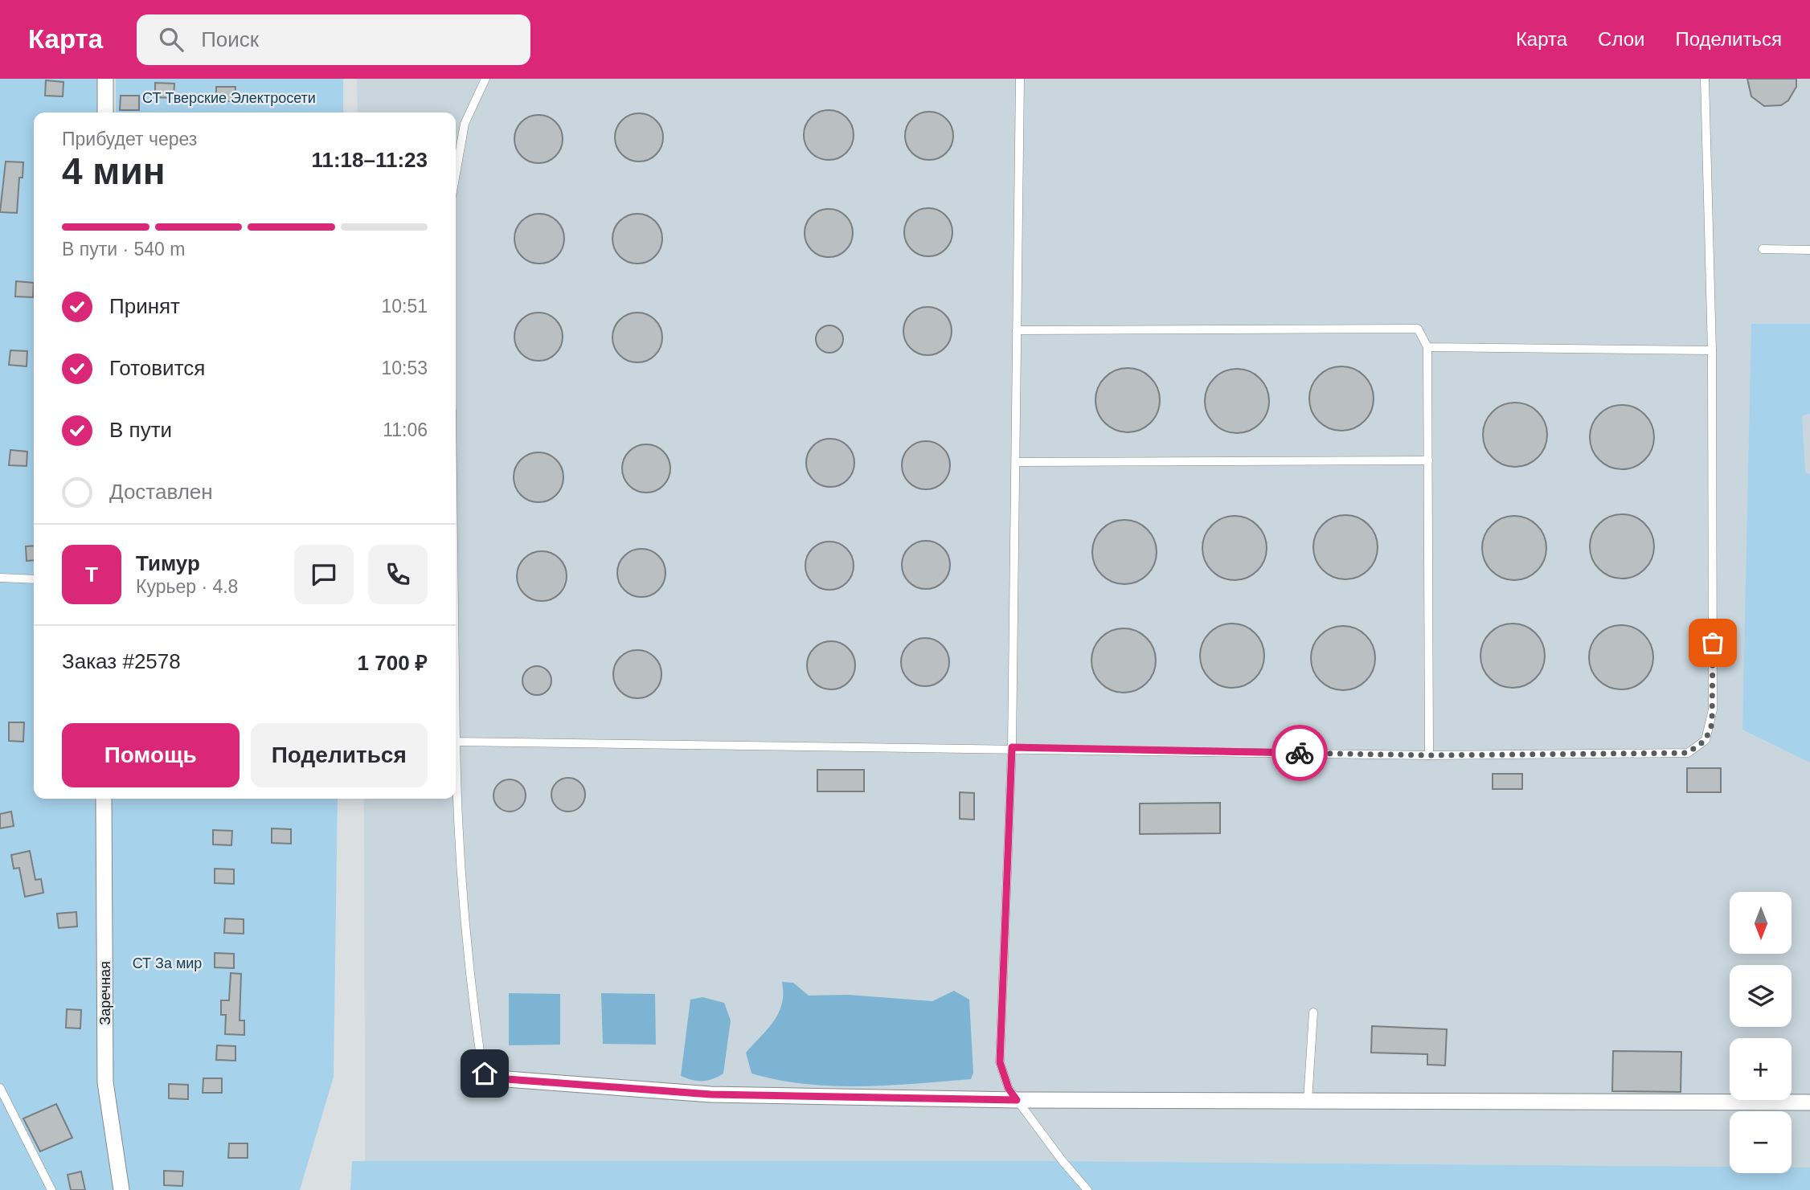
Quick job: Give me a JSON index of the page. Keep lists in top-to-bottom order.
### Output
{
  "streets": {
    "street": ["Заречная"]
  },
  "parks": ["СТ Тверские Электросети", "СТ За мир"],
  "north": "bottom",
  "page": {
    "header": "Карта",
    "search": "Поиск",
    "nav": ["Карта", "Слои", "Поделиться"],
    "heading": ["4 мин", "Прибудет через", "11:18–11:23"],
    "panel": [
      "Тимур",
      "Курьер · 4.8",
      "Заказ #2578",
      "1 700 ₽"
    ],
    "bar": "В пути · 540 m",
    "list": [
      ["Принят", "10:51"],
      ["Готовится", "10:53"],
      ["В пути", "11:06"],
      "Доставлен"
    ],
    "round": "Т",
    "buttons": ["Помощь", "Поделиться"],
    "map_buttons": ["+", "−"]
  }
}
